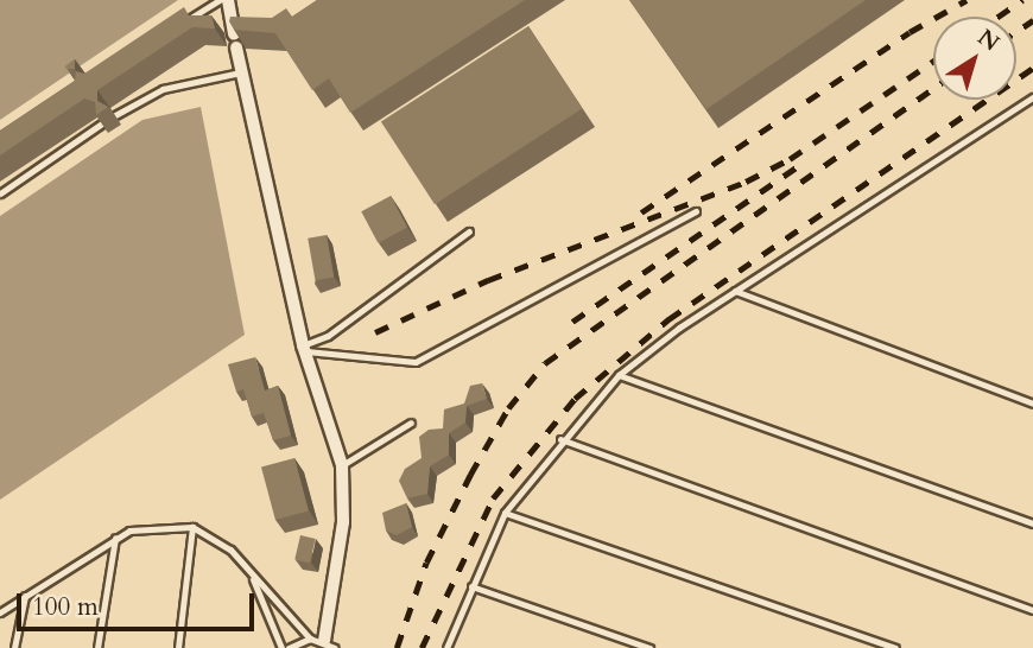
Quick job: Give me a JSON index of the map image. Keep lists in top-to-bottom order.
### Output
{
  "scale_bar": "100 m",
  "north": "top right"
}
